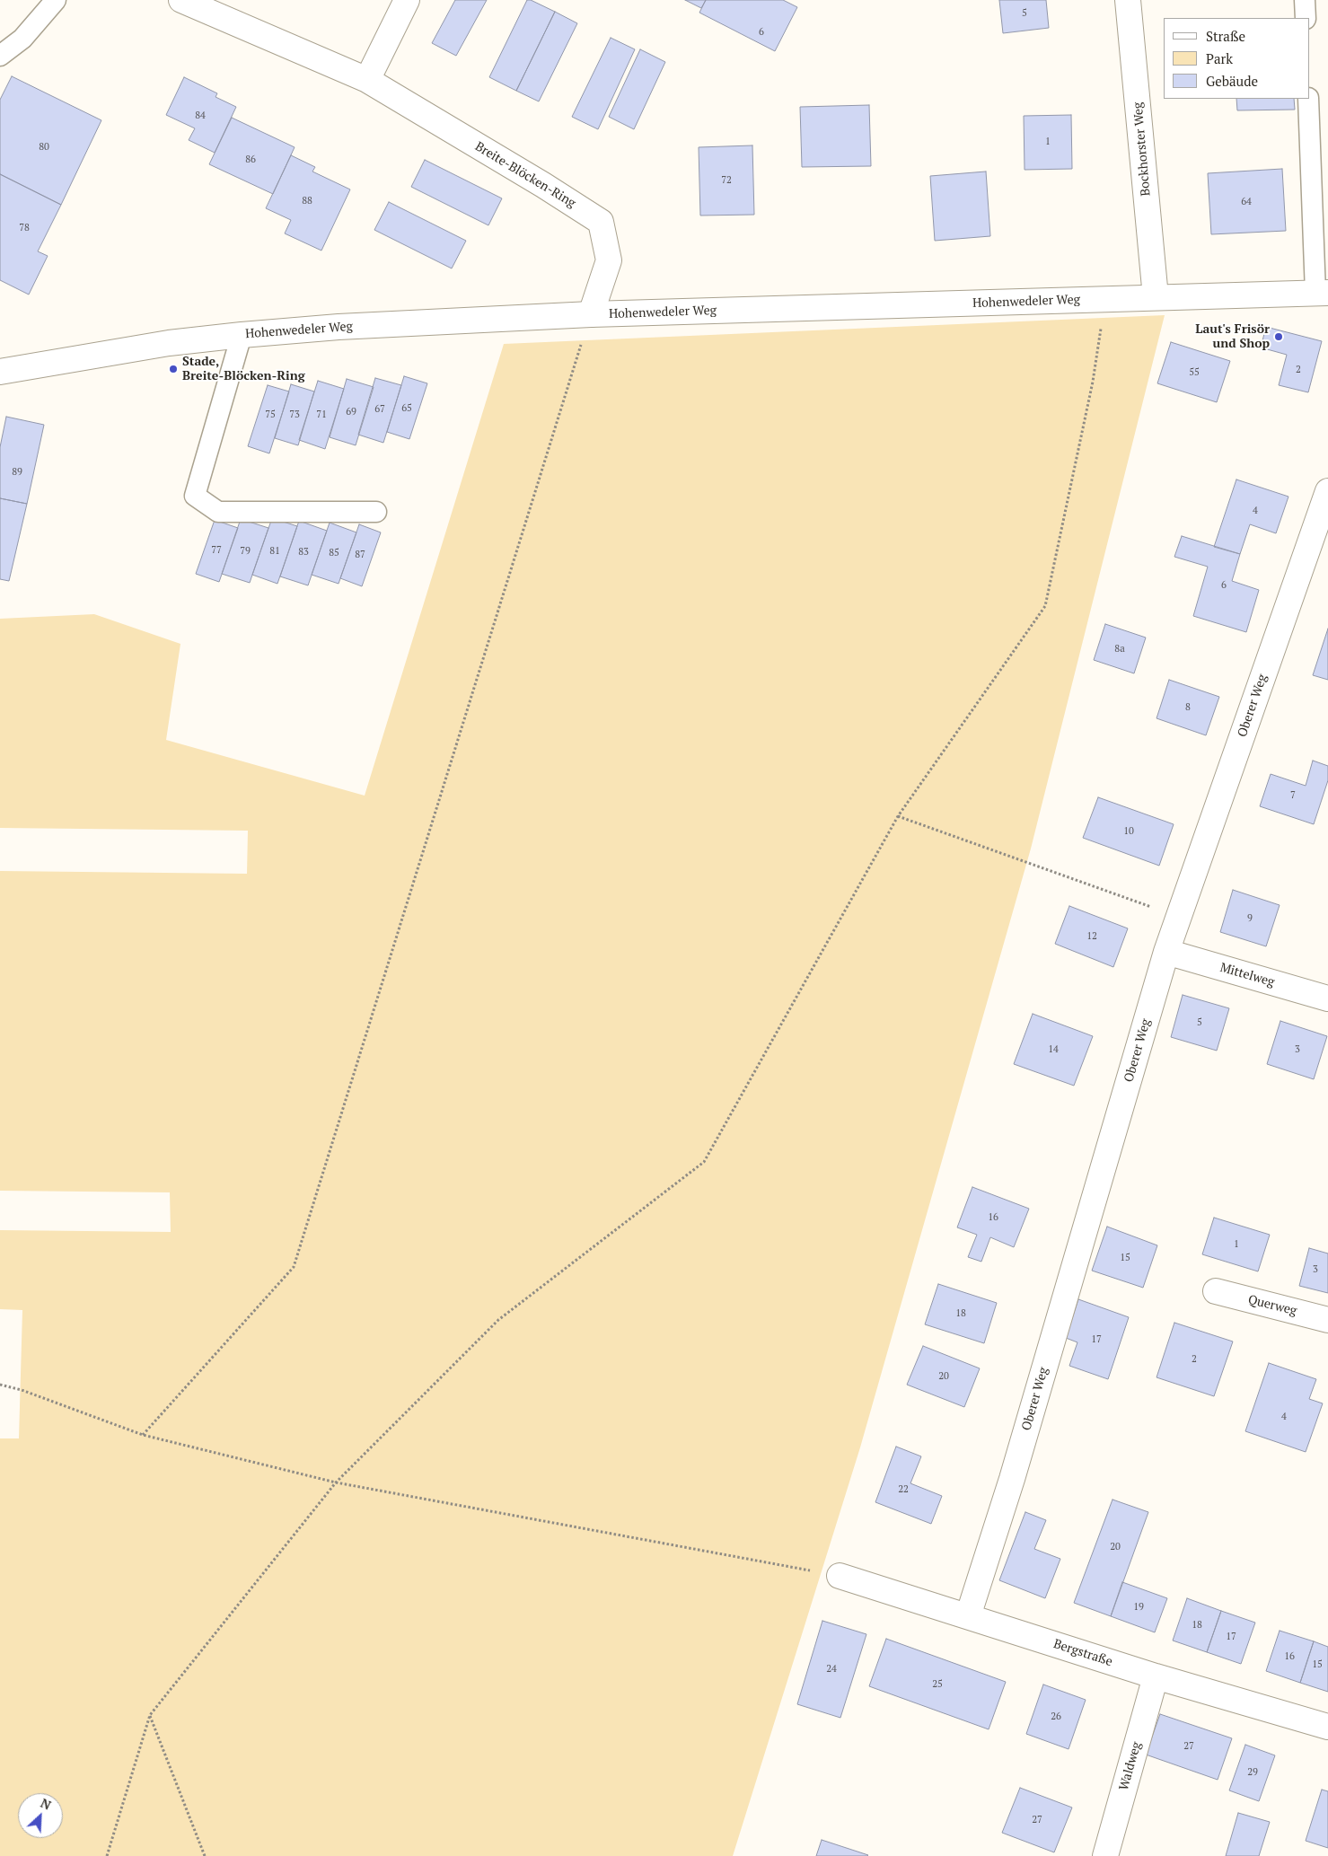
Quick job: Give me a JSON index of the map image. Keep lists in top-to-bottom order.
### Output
{
  "streets": {
    "street": [
      "Bockhorster Weg",
      "Breite-Blöcken-Ring",
      "Hohenwedeler Weg",
      "Oberer Weg",
      "Mittelweg",
      "Querweg",
      "Bergstraße",
      "Waldweg"
    ]
  },
  "crossings": [
    ["Bockhorster Weg", "Hohenwedeler Weg"],
    ["Breite-Blöcken-Ring", "Hohenwedeler Weg"],
    ["Oberer Weg", "Mittelweg"],
    ["Oberer Weg", "Bergstraße"],
    ["Bergstraße", "Waldweg"]
  ],
  "places": ["Laut's Frisör und Shop", "Stade, Breite-Blöcken-Ring"],
  "house_numbers": [
    "5",
    "6",
    "84",
    "1",
    "80",
    "86",
    "72",
    "88",
    "64",
    "78",
    "2",
    "55",
    "65",
    "67",
    "69",
    "75",
    "73",
    "71",
    "89",
    "4",
    "77",
    "79",
    "81",
    "83",
    "85",
    "87",
    "6",
    "8a",
    "8",
    "7",
    "10",
    "9",
    "12",
    "5",
    "14",
    "3",
    "16",
    "1",
    "15",
    "3",
    "18",
    "17",
    "2",
    "20",
    "4",
    "22",
    "20",
    "19",
    "18",
    "17",
    "16",
    "15",
    "24",
    "25",
    "26",
    "27",
    "29",
    "27"
  ],
  "legend": ["Straße", "Park", "Gebäude"],
  "north": "top right"
}
